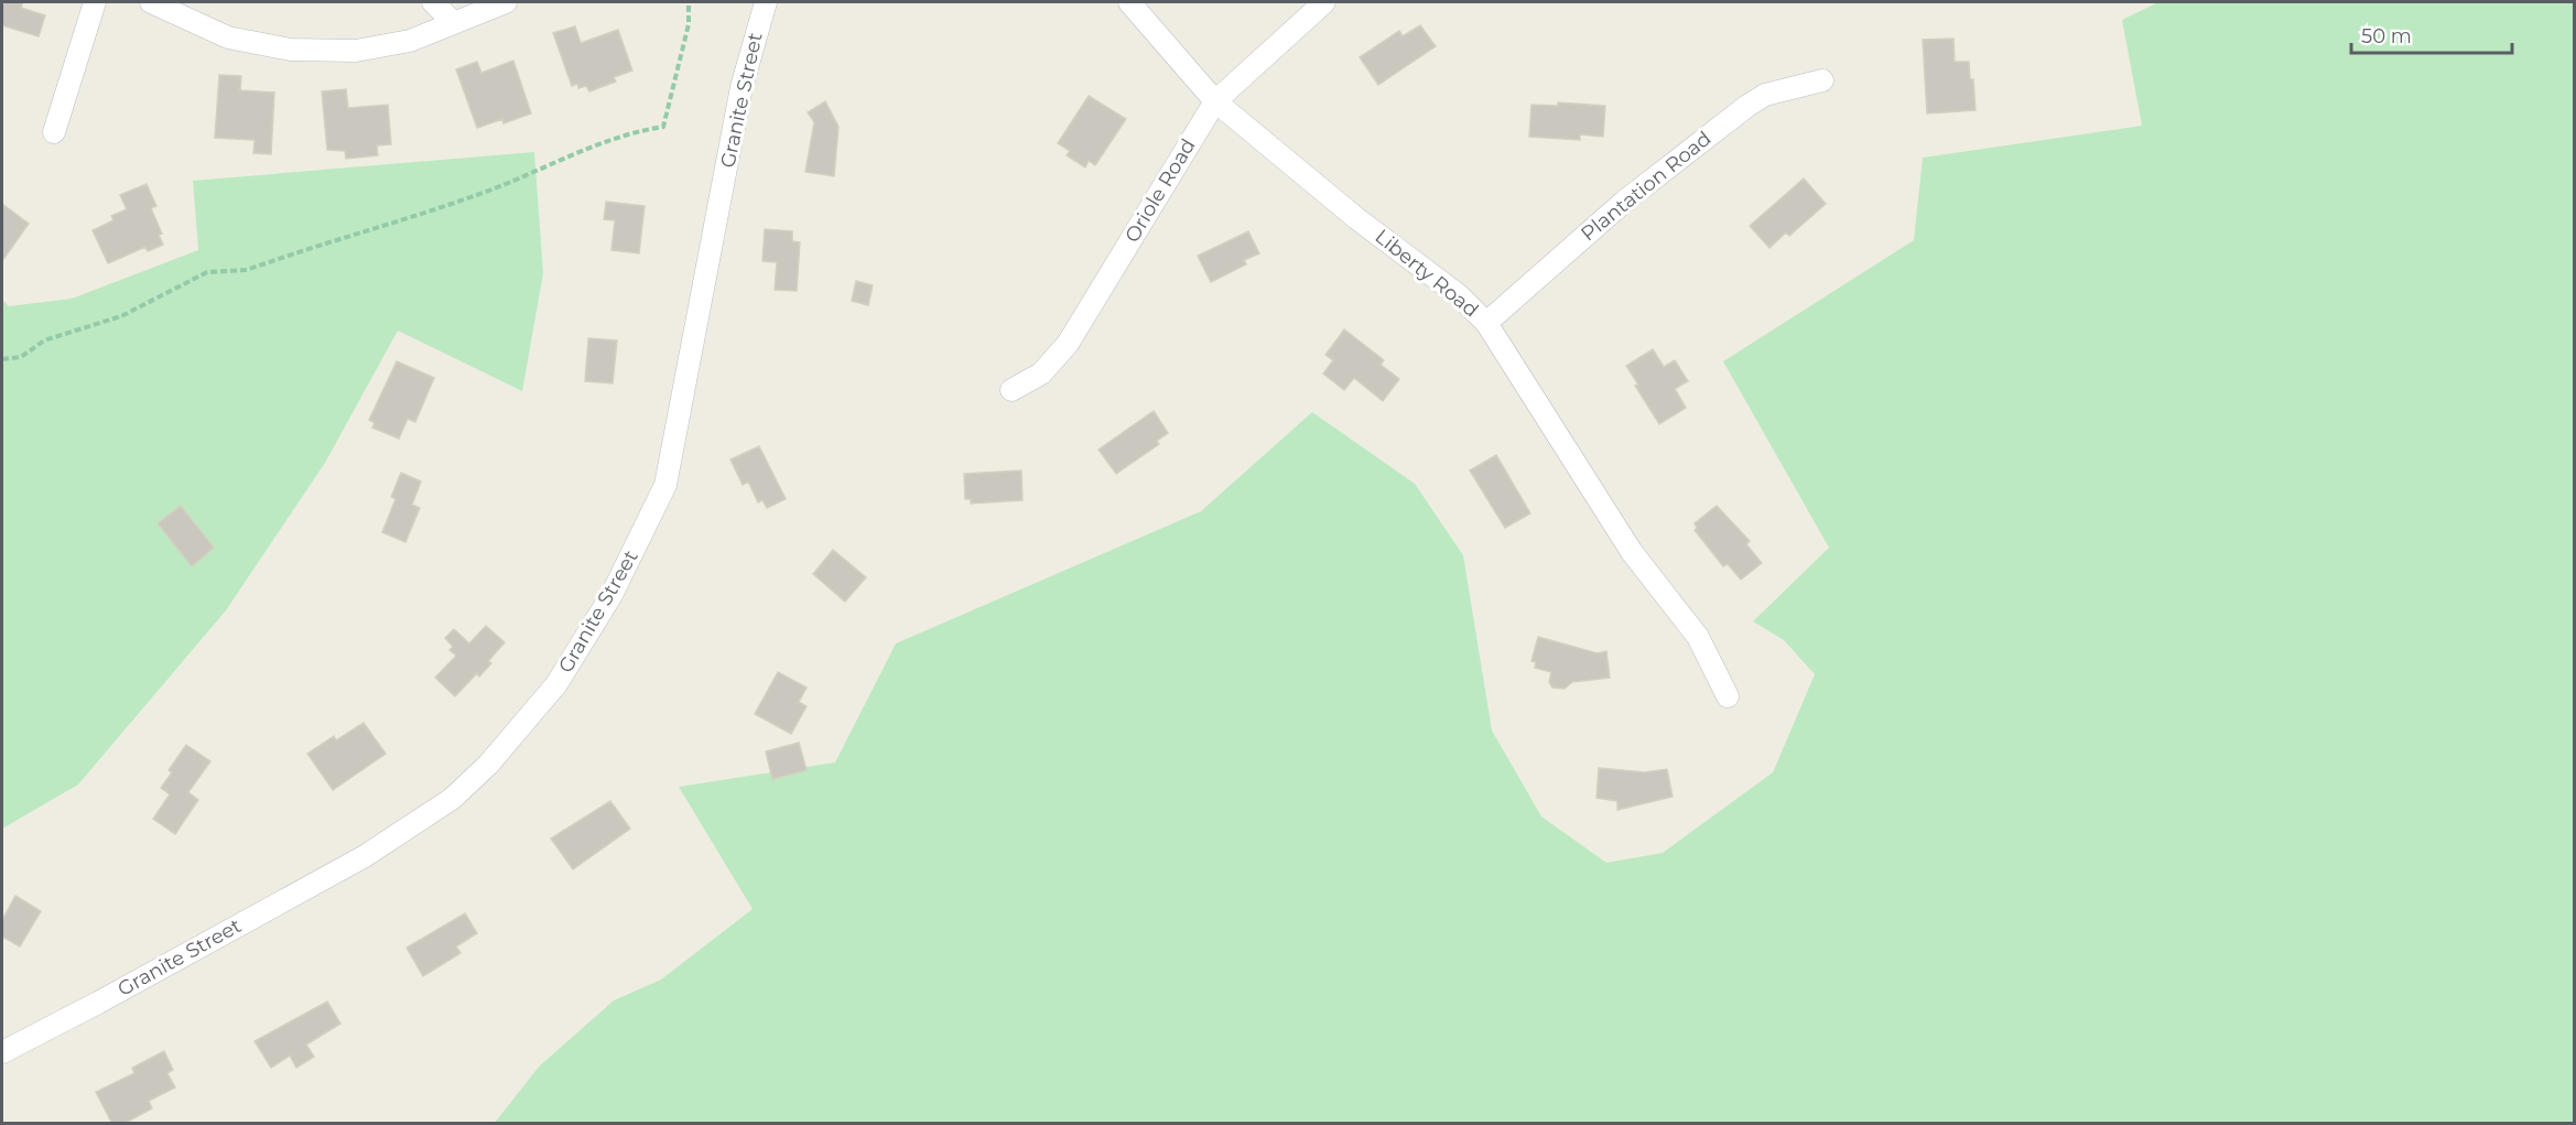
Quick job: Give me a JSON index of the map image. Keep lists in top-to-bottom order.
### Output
{
  "streets": {
    "street": [
      "Granite Street",
      "Plantation Road",
      "Oriole Road",
      "Liberty Road"
    ]
  },
  "crossings": [
    ["Plantation Road", "Liberty Road"],
    ["Oriole Road", "Liberty Road"]
  ],
  "scale_bar": "50 m"
}
